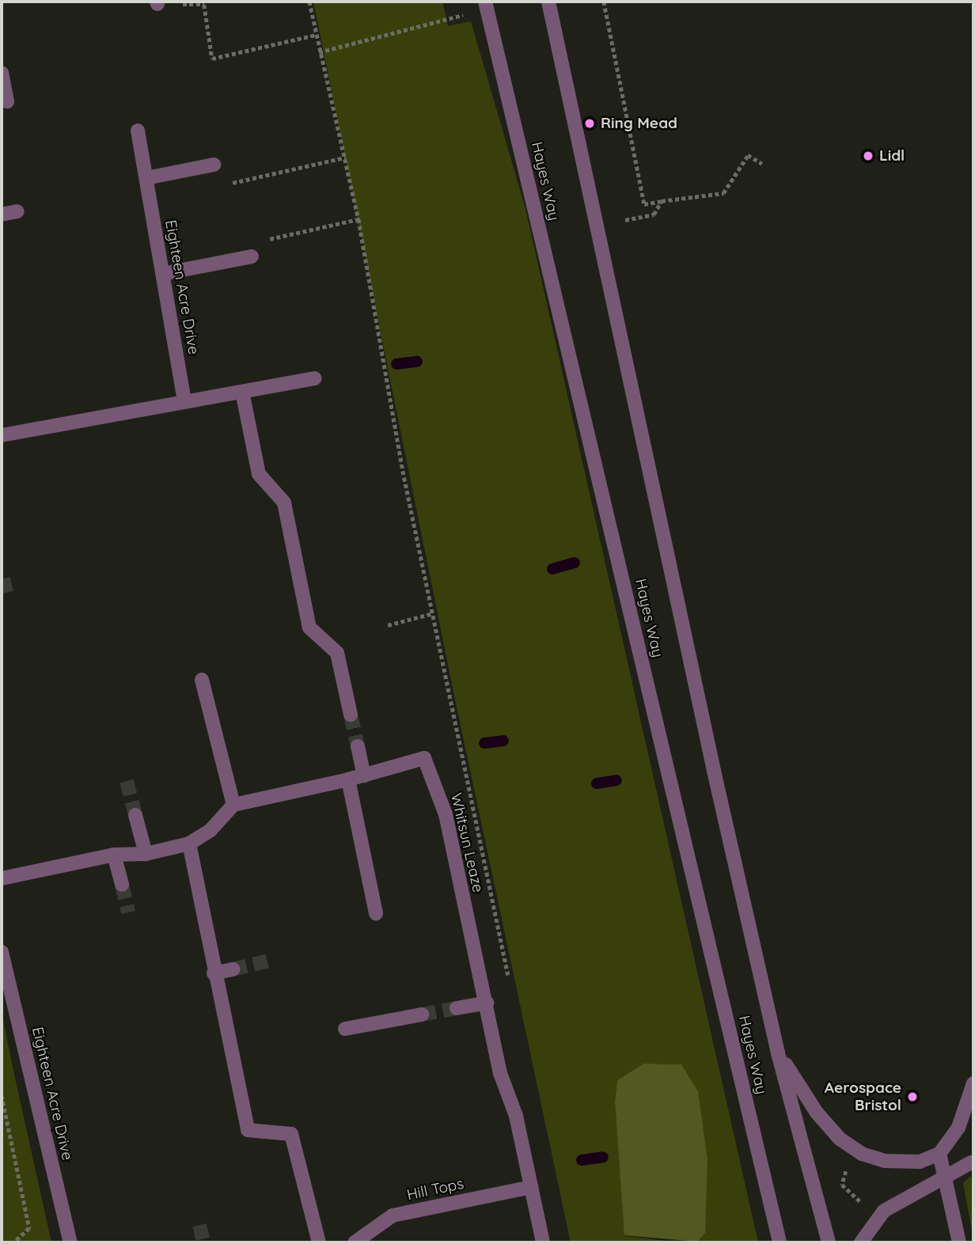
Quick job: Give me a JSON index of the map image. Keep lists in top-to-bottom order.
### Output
{
  "streets": {
    "street": [
      "Hayes Way",
      "Eighteen Acre Drive",
      "Whitsun Leaze",
      "Hill Tops"
    ]
  },
  "crossings": [
    ["Whitsun Leaze", "Hill Tops"]
  ],
  "places": ["Ring Mead", "Lidl", "Aerospace Bristol"]
}
